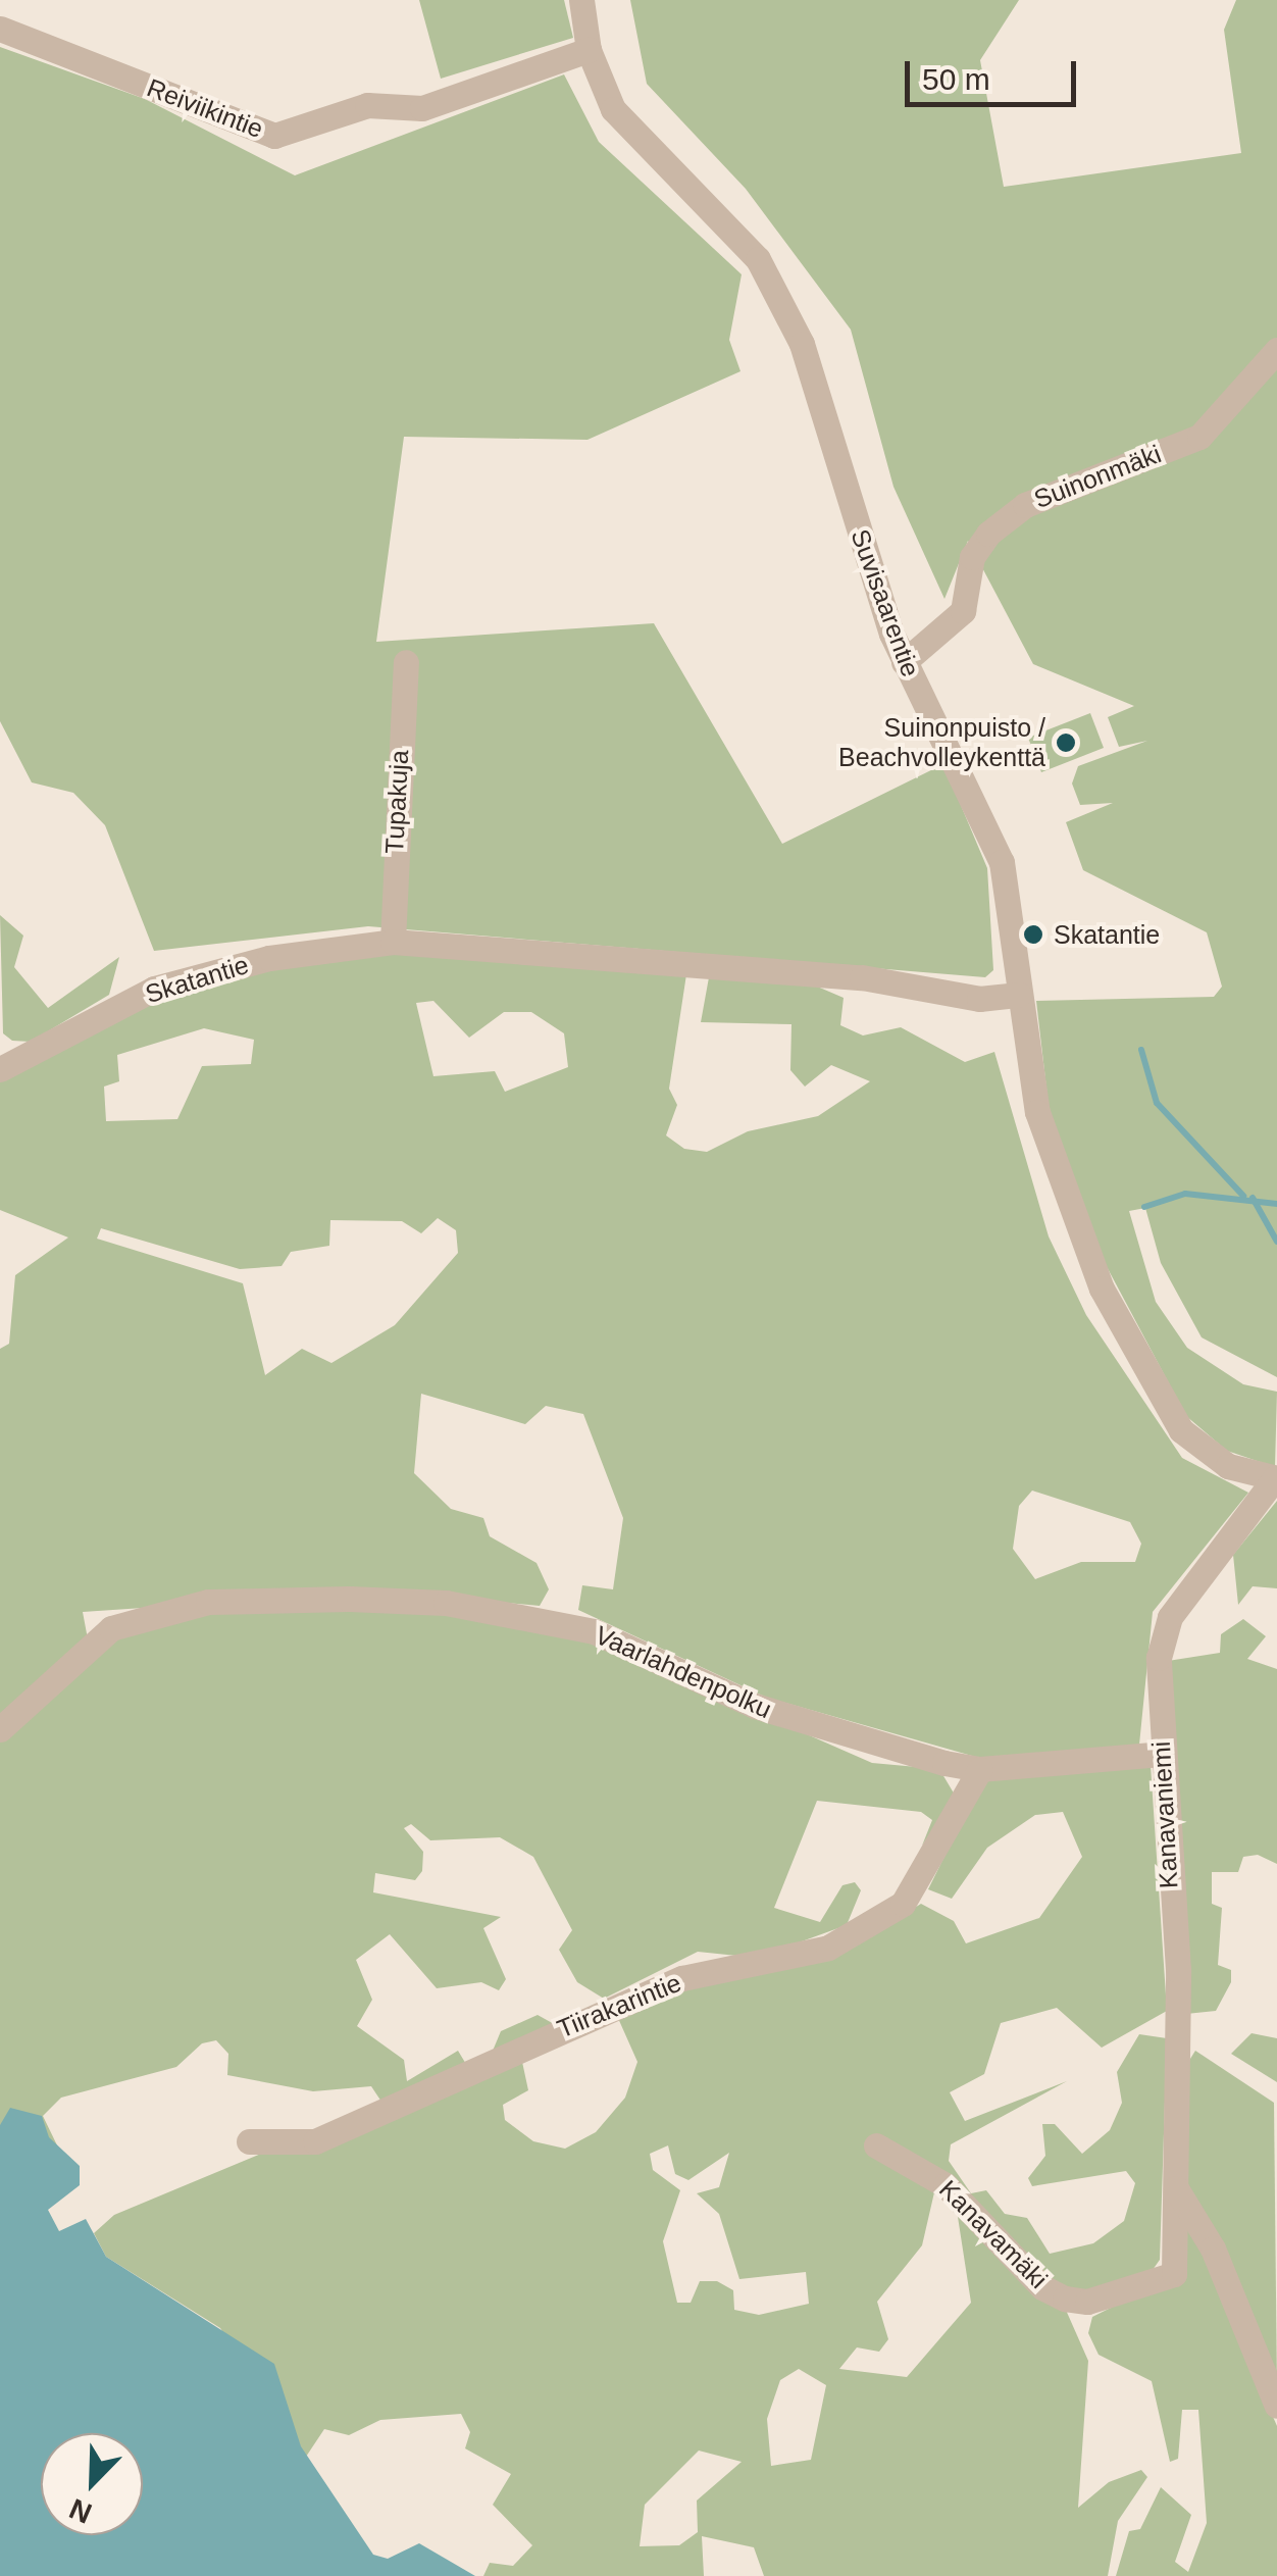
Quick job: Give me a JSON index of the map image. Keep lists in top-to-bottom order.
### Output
{
  "streets": {
    "street": [
      "Reiviikintie",
      "Suinonmäki",
      "Suvisaarentie",
      "Tupakuja",
      "Skatantie",
      "Vaarlahdenpolku",
      "Kanavaniemi",
      "Tiirakarintie",
      "Kanavamäki"
    ]
  },
  "crossings": [
    ["Reiviikintie", "Suvisaarentie"],
    ["Suinonmäki", "Suvisaarentie"],
    ["Suvisaarentie", "Skatantie"],
    ["Suvisaarentie", "Kanavaniemi"],
    ["Tupakuja", "Skatantie"],
    ["Vaarlahdenpolku", "Kanavaniemi"],
    ["Vaarlahdenpolku", "Tiirakarintie"],
    ["Kanavaniemi", "Kanavamäki"]
  ],
  "places": ["Suinonpuisto / Beachvolleykenttä", "Skatantie"],
  "scale_bar": "50 m",
  "north": "bottom left"
}
